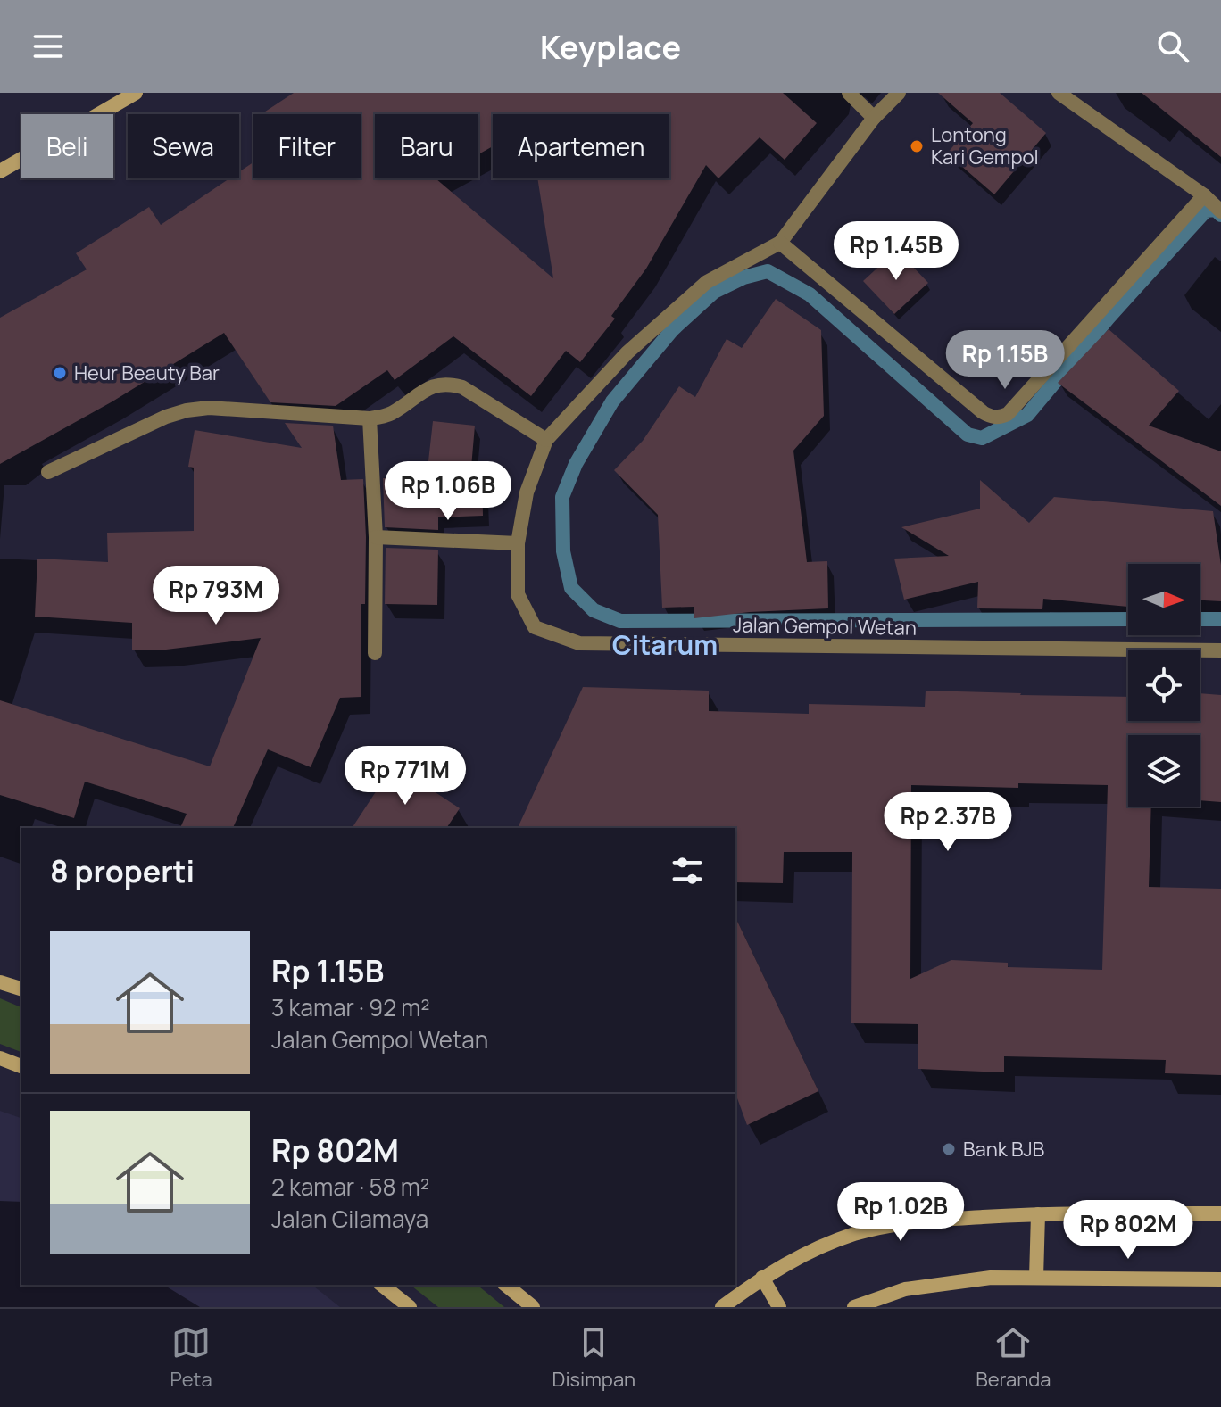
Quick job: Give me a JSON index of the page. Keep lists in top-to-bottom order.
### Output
{
  "streets": {
    "street": ["Jalan Gempol Wetan"]
  },
  "districts": ["Citarum"],
  "places": ["Lontong Kari Gempol", "Heur Beauty Bar", "Bank BJB"],
  "north": "right",
  "page": {
    "header": "Keyplace",
    "chip": [
      "Beli",
      "Sewa",
      "Filter",
      "Baru",
      "Apartemen"
    ],
    "price": [
      "Rp 1.45B",
      "Rp 1.15B",
      "Rp 1.06B",
      "Rp 793M",
      "Rp 771M",
      "Rp 2.37B",
      "Rp 1.02B",
      "Rp 802M"
    ],
    "heading": "8 properti",
    "list": [
      {
        "name": "Rp 1.15B",
        "note": "3 kamar · 92 m² · Jalan Gempol Wetan"
      },
      {
        "name": "Rp 802M",
        "note": "2 kamar · 58 m² · Jalan Cilamaya"
      }
    ],
    "tabs": ["Peta", "Disimpan", "Beranda"]
  }
}
